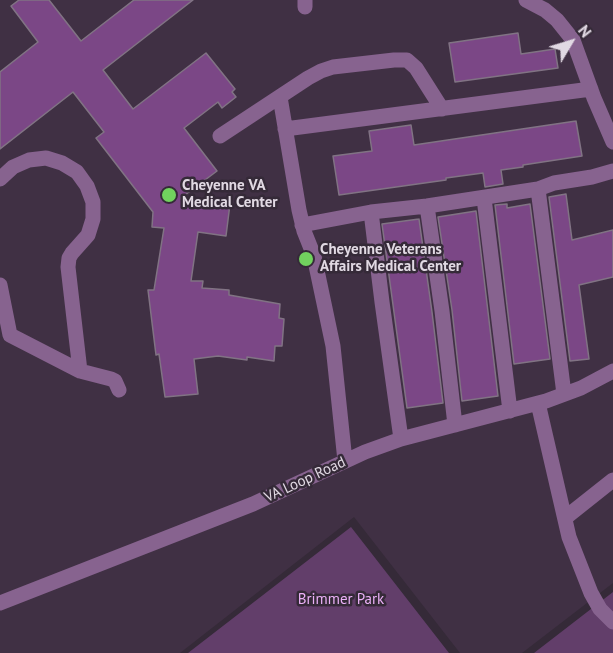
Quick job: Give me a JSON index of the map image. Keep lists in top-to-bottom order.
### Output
{
  "streets": {
    "lane": ["VA Loop Road"]
  },
  "parks": ["Brimmer Park"],
  "places": ["Cheyenne VA Medical Center", "Cheyenne Veterans Affairs Medical Center"],
  "north": "top right"
}
